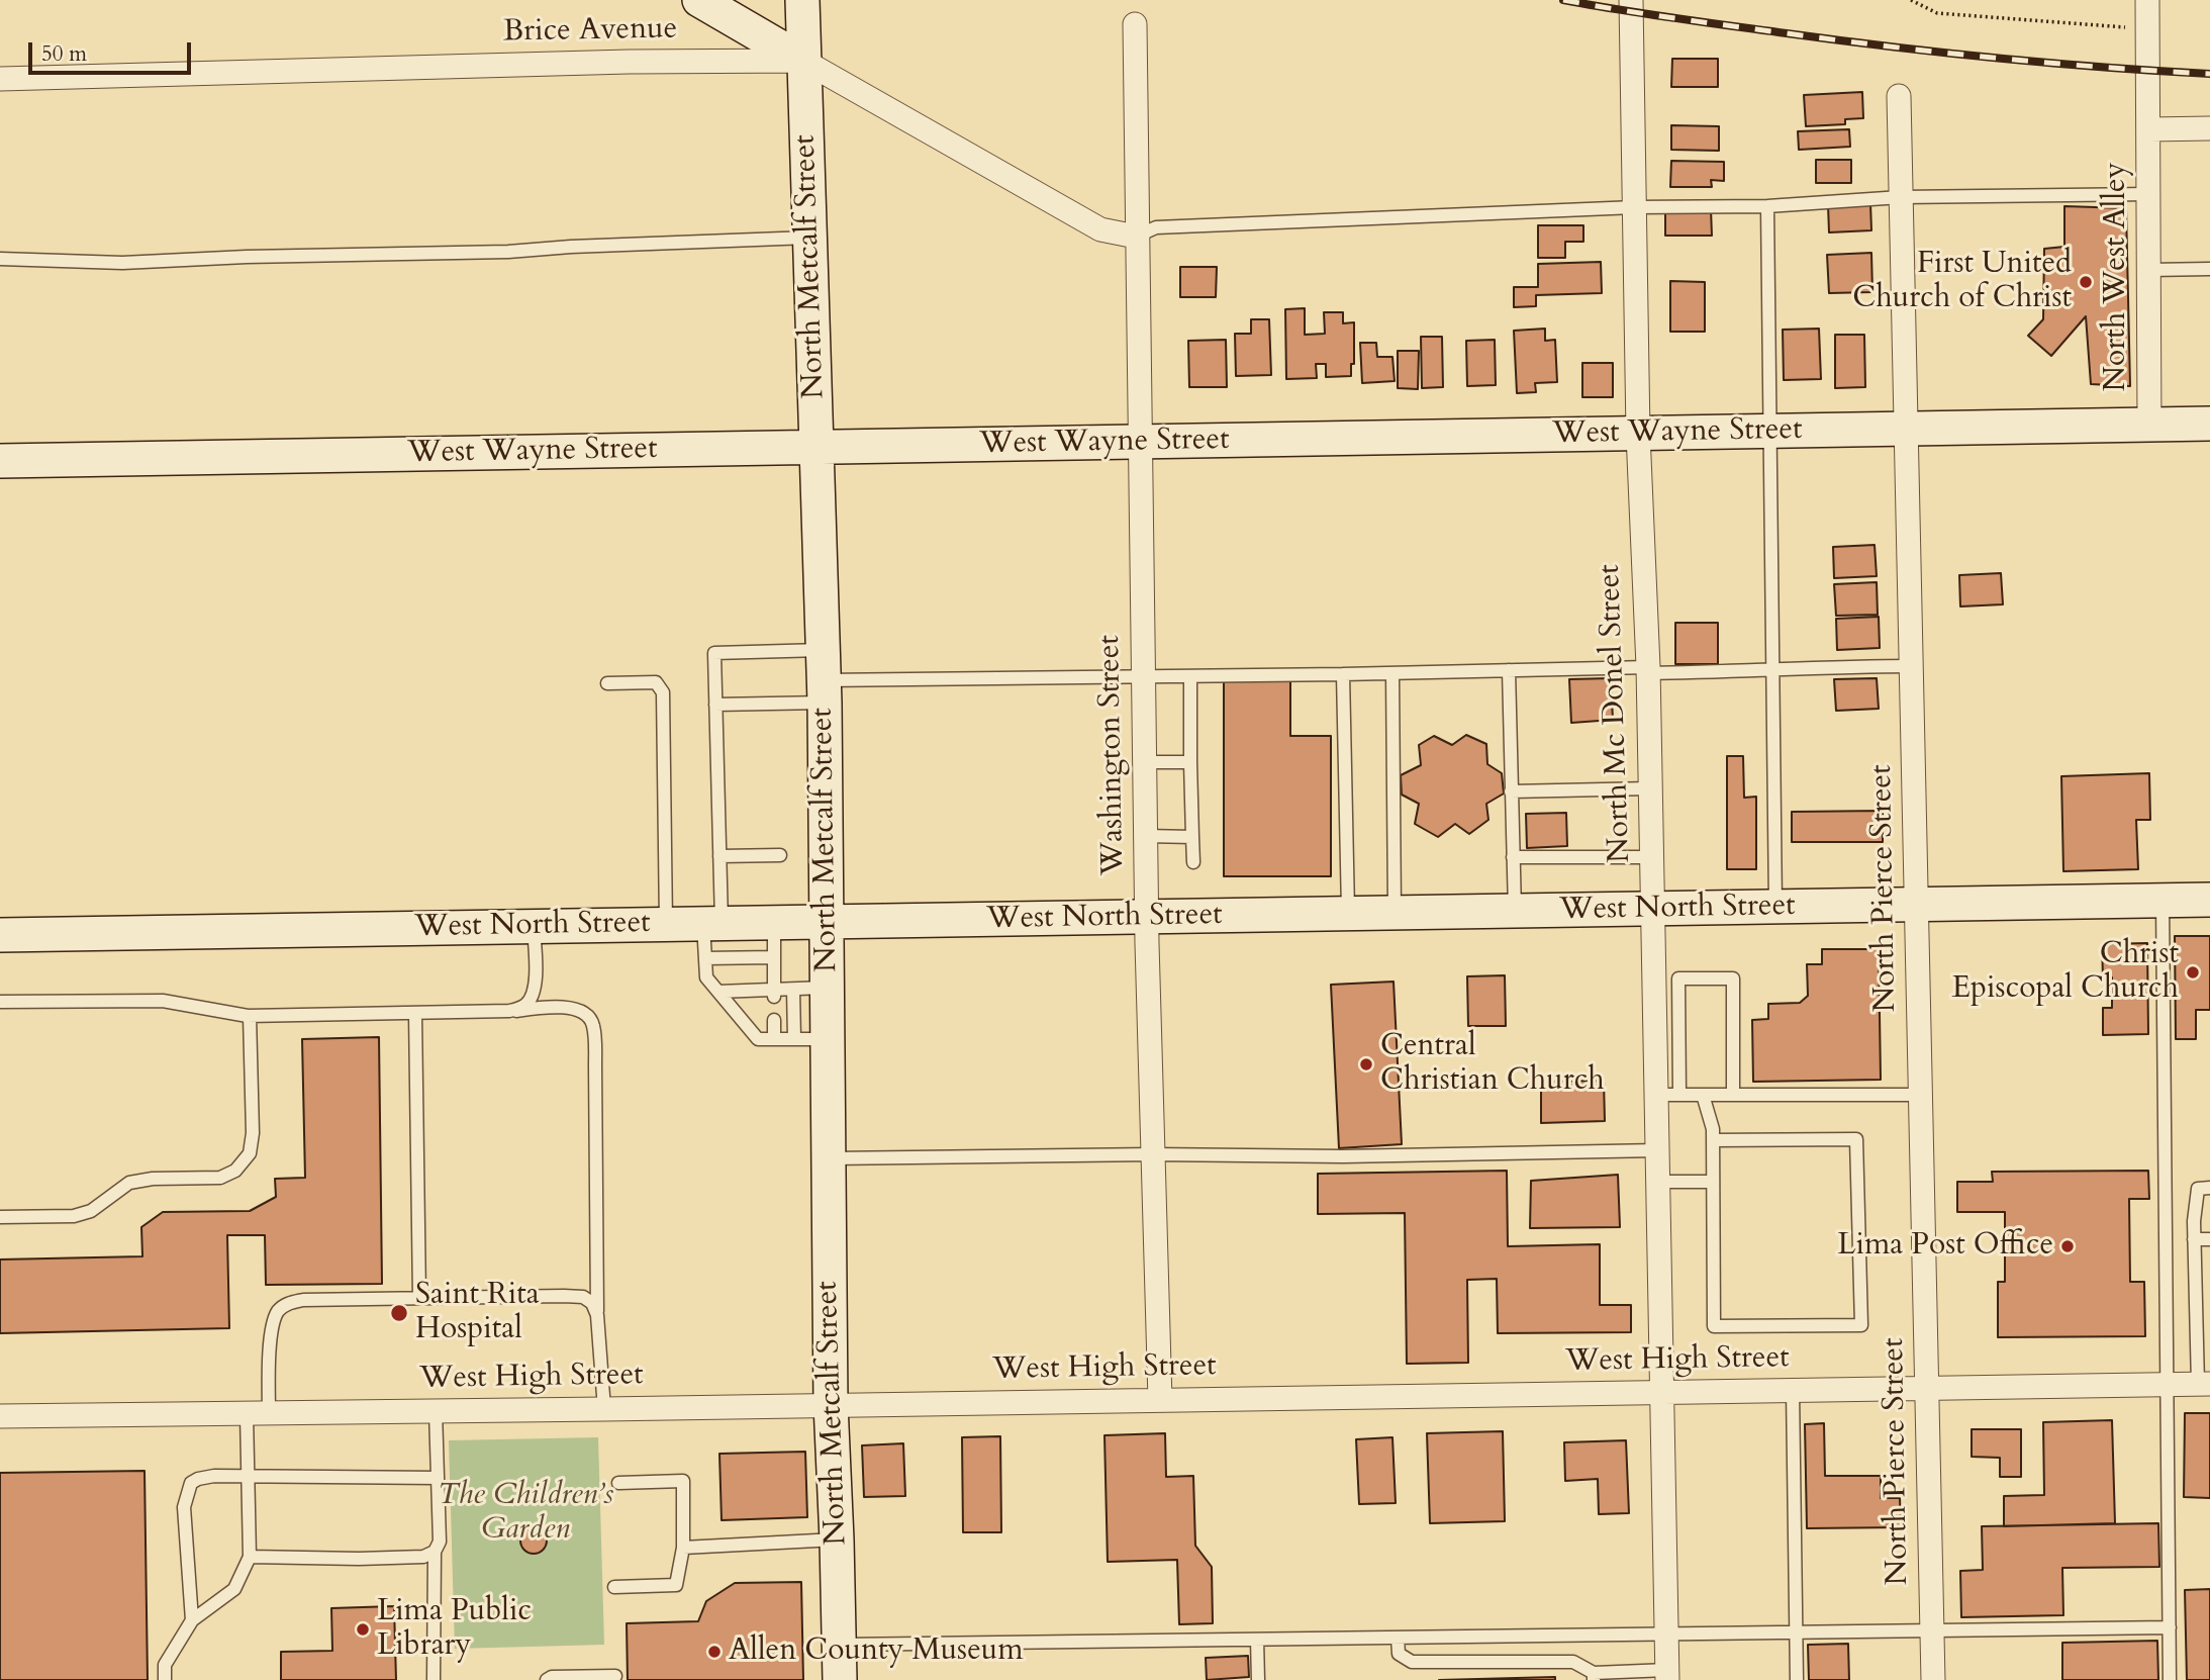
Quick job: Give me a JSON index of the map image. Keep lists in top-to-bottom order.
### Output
{
  "streets": {
    "street": [
      "Brice Avenue",
      "North Metcalf Street",
      "North West Alley",
      "West Wayne Street",
      "North Mc Donel Street",
      "Washington Street",
      "North Pierce Street",
      "West North Street",
      "West High Street"
    ]
  },
  "crossings": [
    ["Brice Avenue", "North Metcalf Street"],
    ["Brice Avenue", "Washington Street"],
    ["North Metcalf Street", "West Wayne Street"],
    ["North Metcalf Street", "West North Street"],
    ["North Metcalf Street", "West High Street"],
    ["North West Alley", "West Wayne Street"],
    ["West Wayne Street", "North Mc Donel Street"],
    ["West Wayne Street", "Washington Street"],
    ["West Wayne Street", "North Pierce Street"],
    ["North Mc Donel Street", "West North Street"],
    ["North Mc Donel Street", "West High Street"],
    ["Washington Street", "West North Street"],
    ["Washington Street", "West High Street"],
    ["North Pierce Street", "West North Street"],
    ["North Pierce Street", "West High Street"]
  ],
  "parks": ["The Children’s Garden"],
  "places": [
    "First United Church of Christ",
    "Christ Episcopal Church",
    "Central Christian Church",
    "Lima Post Office",
    "Saint Rita Hospital",
    "Lima Public Library",
    "Allen County Museum"
  ],
  "scale_bar": "50 m"
}
